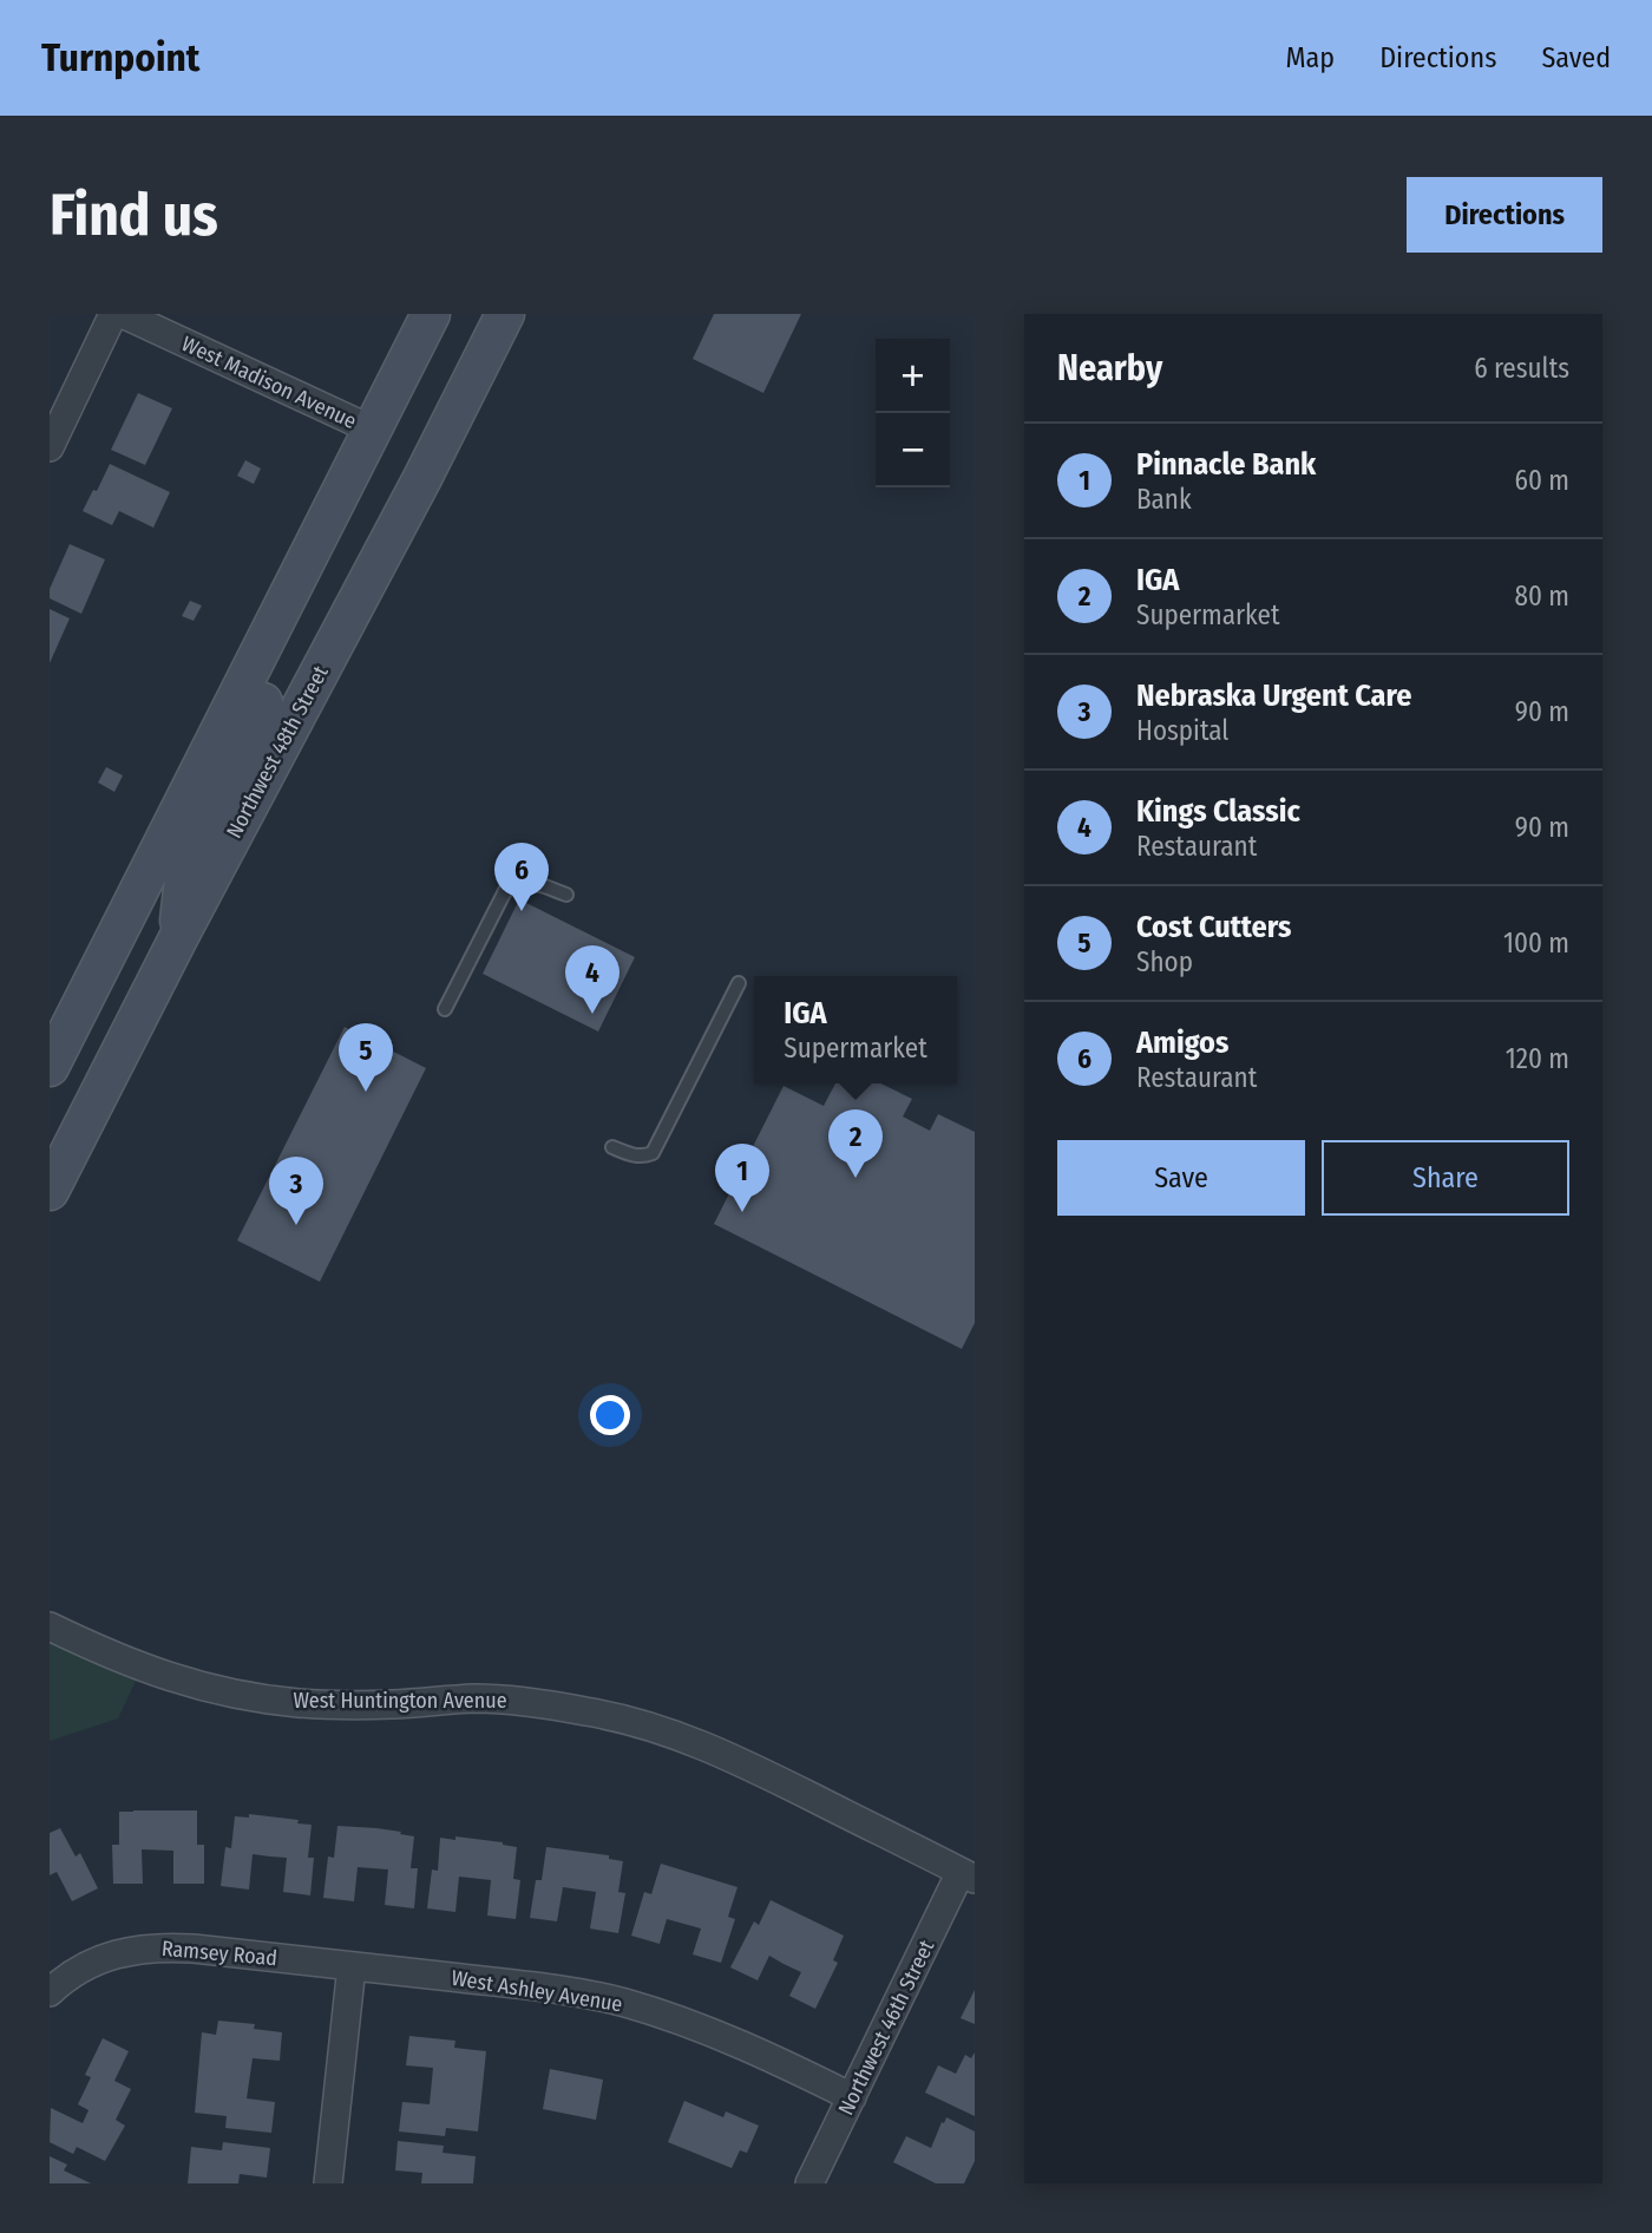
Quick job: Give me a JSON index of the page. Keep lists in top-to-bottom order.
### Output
{
  "streets": {
    "main road": ["Northwest 48th Street"],
    "street": [
      "West Madison Avenue",
      "West Huntington Avenue",
      "Ramsey Road",
      "West Ashley Avenue",
      "Northwest 46th Street"
    ]
  },
  "crossings": [
    ["West Huntington Avenue", "Northwest 46th Street"],
    ["Ramsey Road", "West Ashley Avenue"],
    ["West Ashley Avenue", "Northwest 46th Street"]
  ],
  "page": {
    "header": "Turnpoint",
    "nav": ["Map", "Directions", "Saved"],
    "buttons": [
      "Directions",
      ["Save", "Share"]
    ],
    "title": "Find us",
    "heading": ["Nearby", "6 results"],
    "map_buttons": ["+", "−"],
    "list": [
      {
        "mark": "1",
        "name": "Pinnacle Bank",
        "note": "Bank",
        "value": "60 m"
      },
      {
        "mark": "2",
        "name": "IGA",
        "note": "Supermarket",
        "value": "80 m"
      },
      {
        "mark": "3",
        "name": "Nebraska Urgent Care",
        "note": "Hospital",
        "value": "90 m"
      },
      {
        "mark": "4",
        "name": "Kings Classic",
        "note": "Restaurant",
        "value": "90 m"
      },
      {
        "mark": "5",
        "name": "Cost Cutters",
        "note": "Shop",
        "value": "100 m"
      },
      {
        "mark": "6",
        "name": "Amigos",
        "note": "Restaurant",
        "value": "120 m"
      }
    ],
    "pins": [
      "6",
      "4",
      "5",
      "2",
      "1",
      "3"
    ],
    "popup": ["IGA", "Supermarket"]
  }
}
